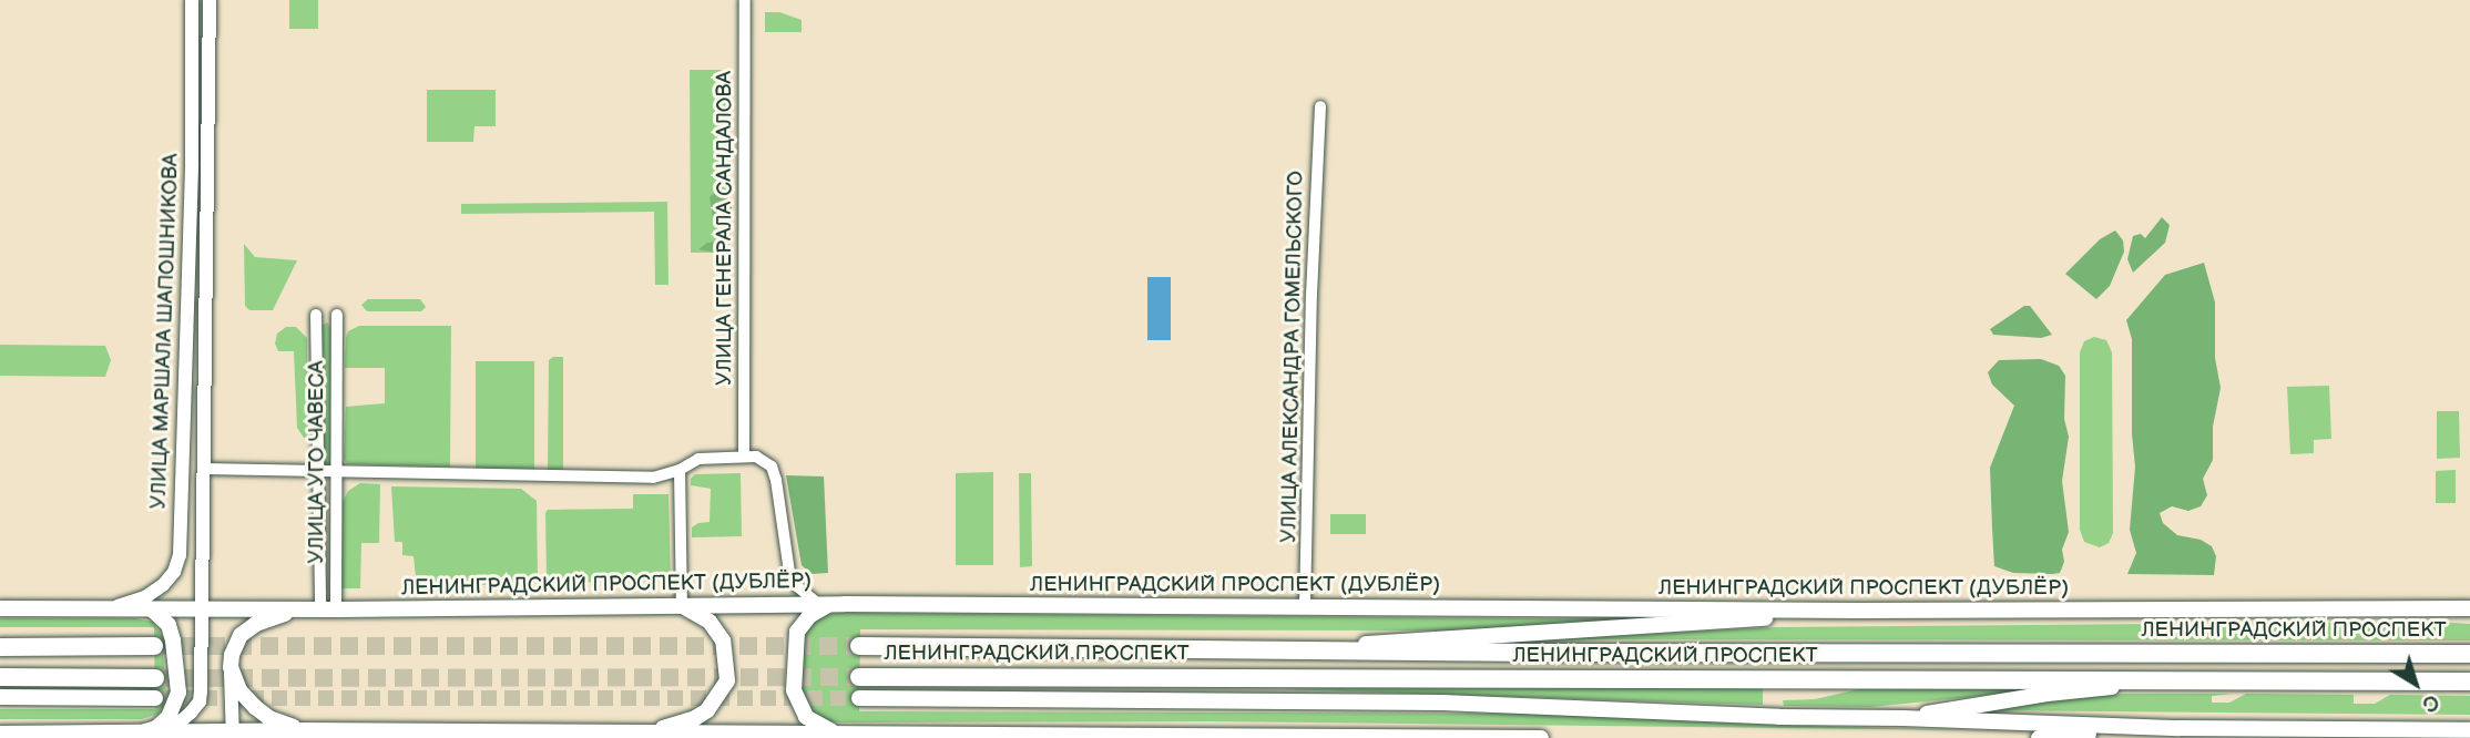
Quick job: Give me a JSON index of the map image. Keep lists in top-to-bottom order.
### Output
{
  "streets": {
    "main road": ["ЛЕНИНГРАДСКИЙ ПРОСПЕКТ (ДУБЛЁР)", "ЛЕНИНГРАДСКИЙ ПРОСПЕКТ"],
    "street": [
      "УЛИЦА ГЕНЕРАЛА САНДАЛОВА",
      "УЛИЦА МАРШАЛА ШАПОШНИКОВА",
      "УЛИЦА АЛЕКСАНДРА ГОМЕЛЬСКОГО",
      "УЛИЦА УГО ЧАВЕСА"
    ]
  },
  "crossings": [
    ["УЛИЦА МАРШАЛА ШАПОШНИКОВА", "ЛЕНИНГРАДСКИЙ ПРОСПЕКТ (ДУБЛЁР)"],
    ["УЛИЦА АЛЕКСАНДРА ГОМЕЛЬСКОГО", "ЛЕНИНГРАДСКИЙ ПРОСПЕКТ (ДУБЛЁР)"],
    ["УЛИЦА УГО ЧАВЕСА", "ЛЕНИНГРАДСКИЙ ПРОСПЕКТ (ДУБЛЁР)"]
  ],
  "north": "bottom right"
}
